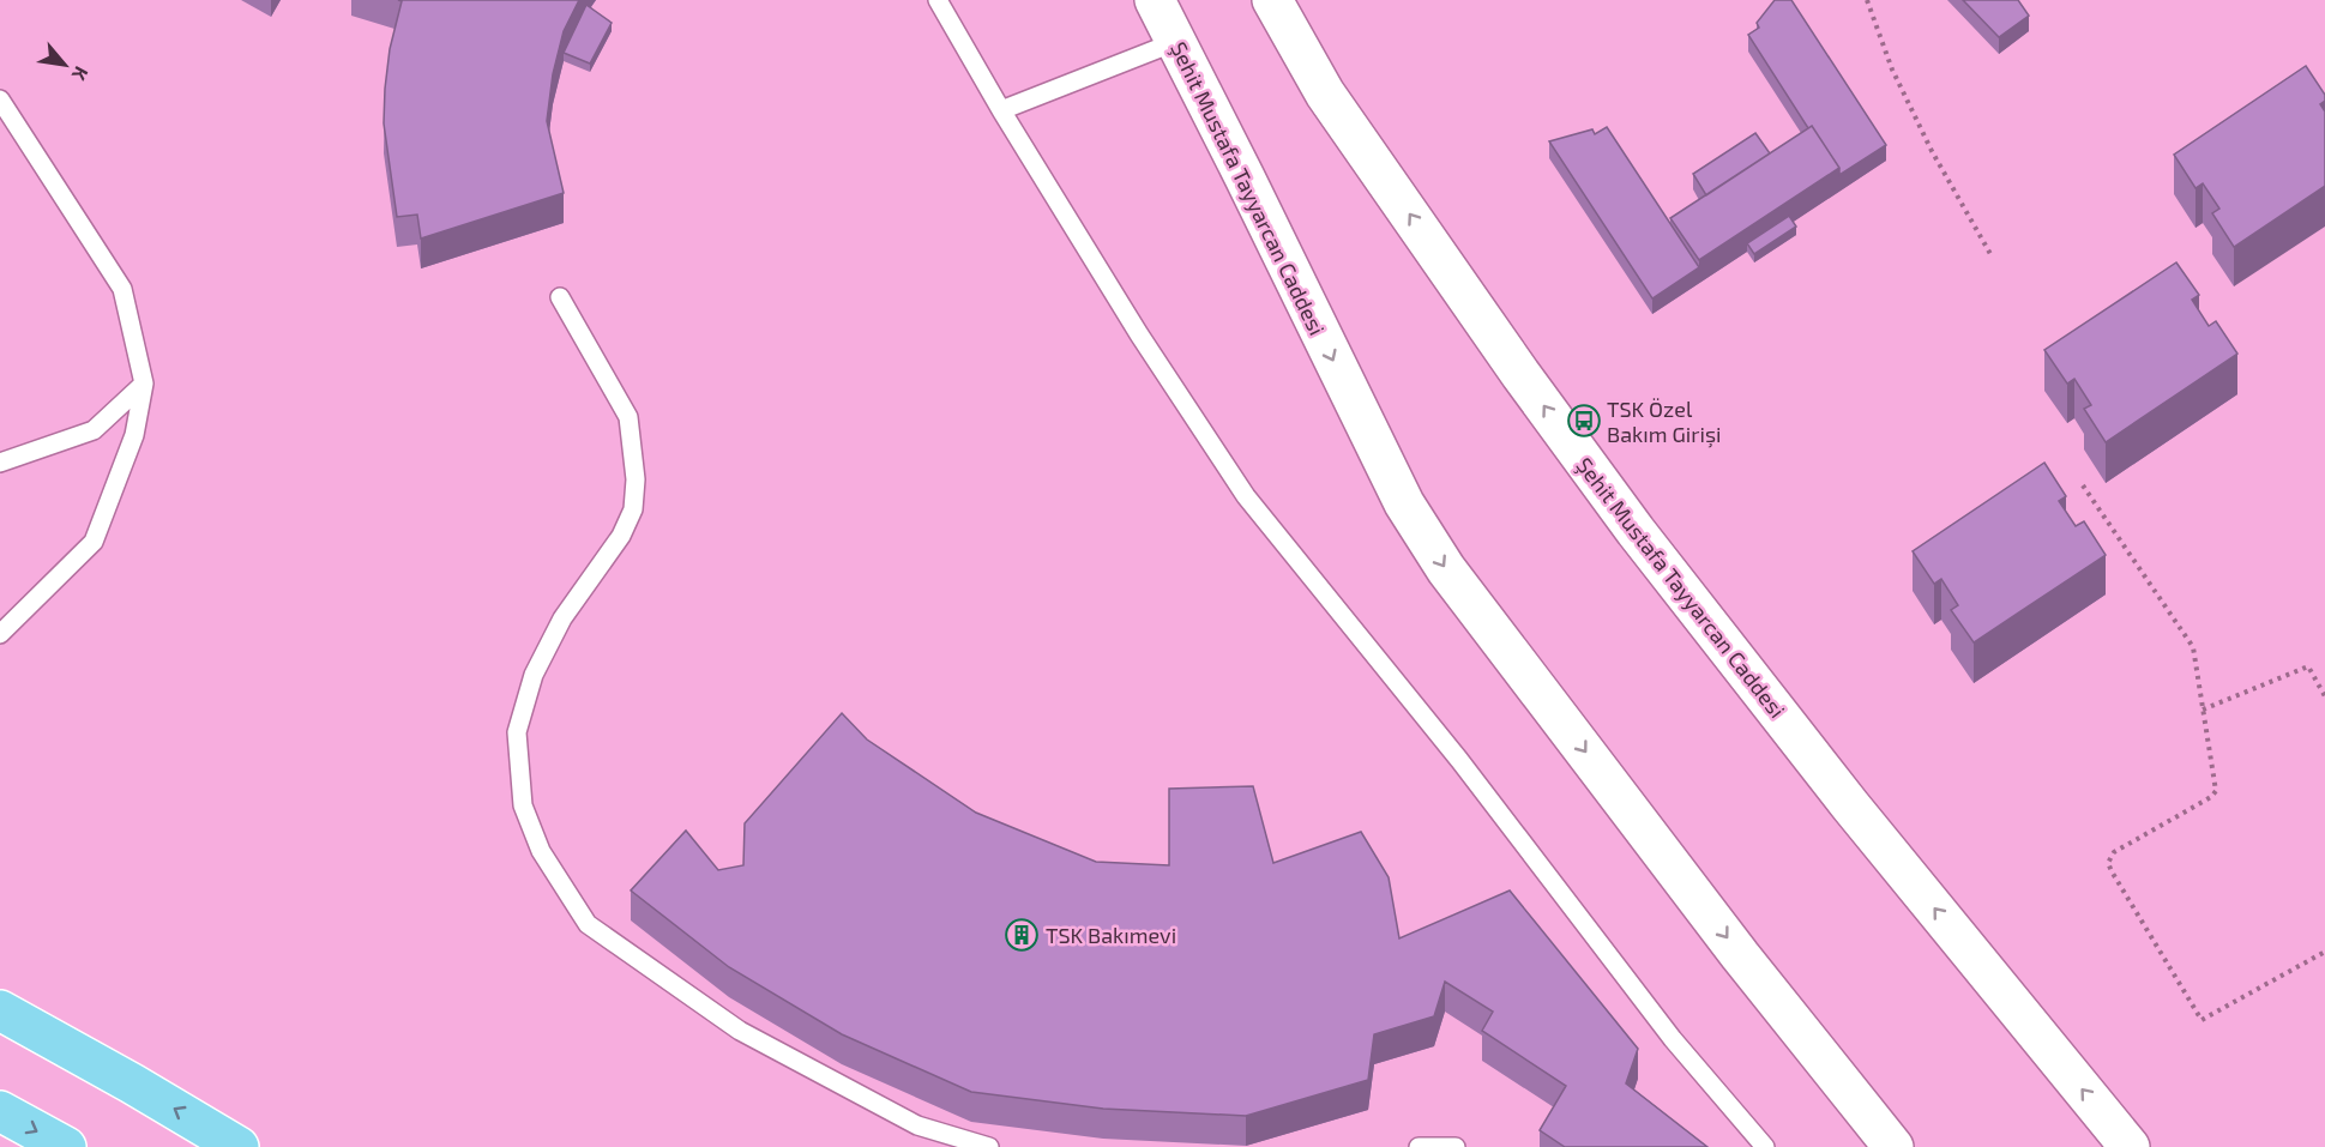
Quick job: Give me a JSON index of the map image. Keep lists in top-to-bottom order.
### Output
{
  "streets": {
    "main road": ["Şehit Mustafa Tayyarcan Caddesi"]
  },
  "places": {
    "bus stop": ["TSK Özel Bakım Girişi"],
    "building": ["TSK Bakımevi"]
  },
  "north": "bottom right"
}
